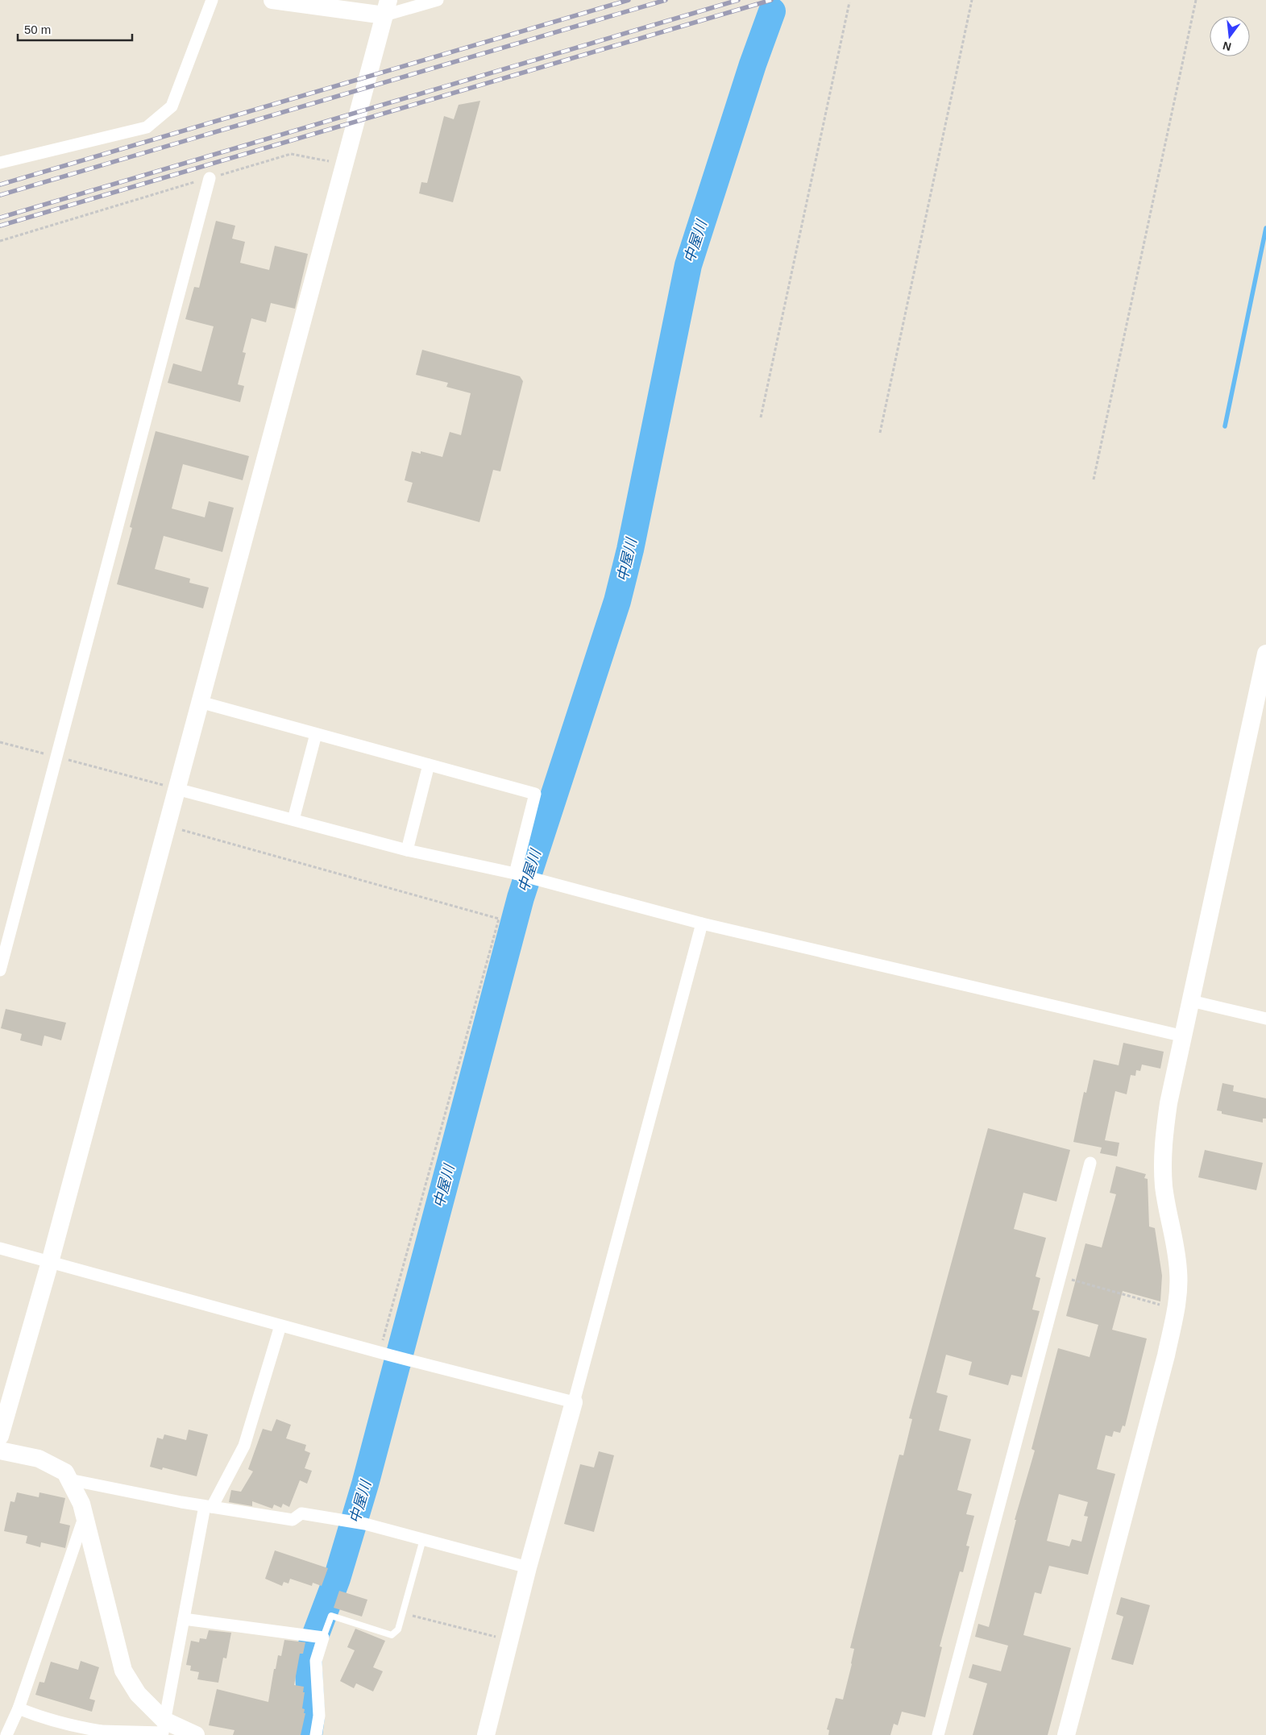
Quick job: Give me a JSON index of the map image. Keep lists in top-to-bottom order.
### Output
{
  "water": ["中屋川"],
  "scale_bar": "50 m",
  "north": "bottom"
}
